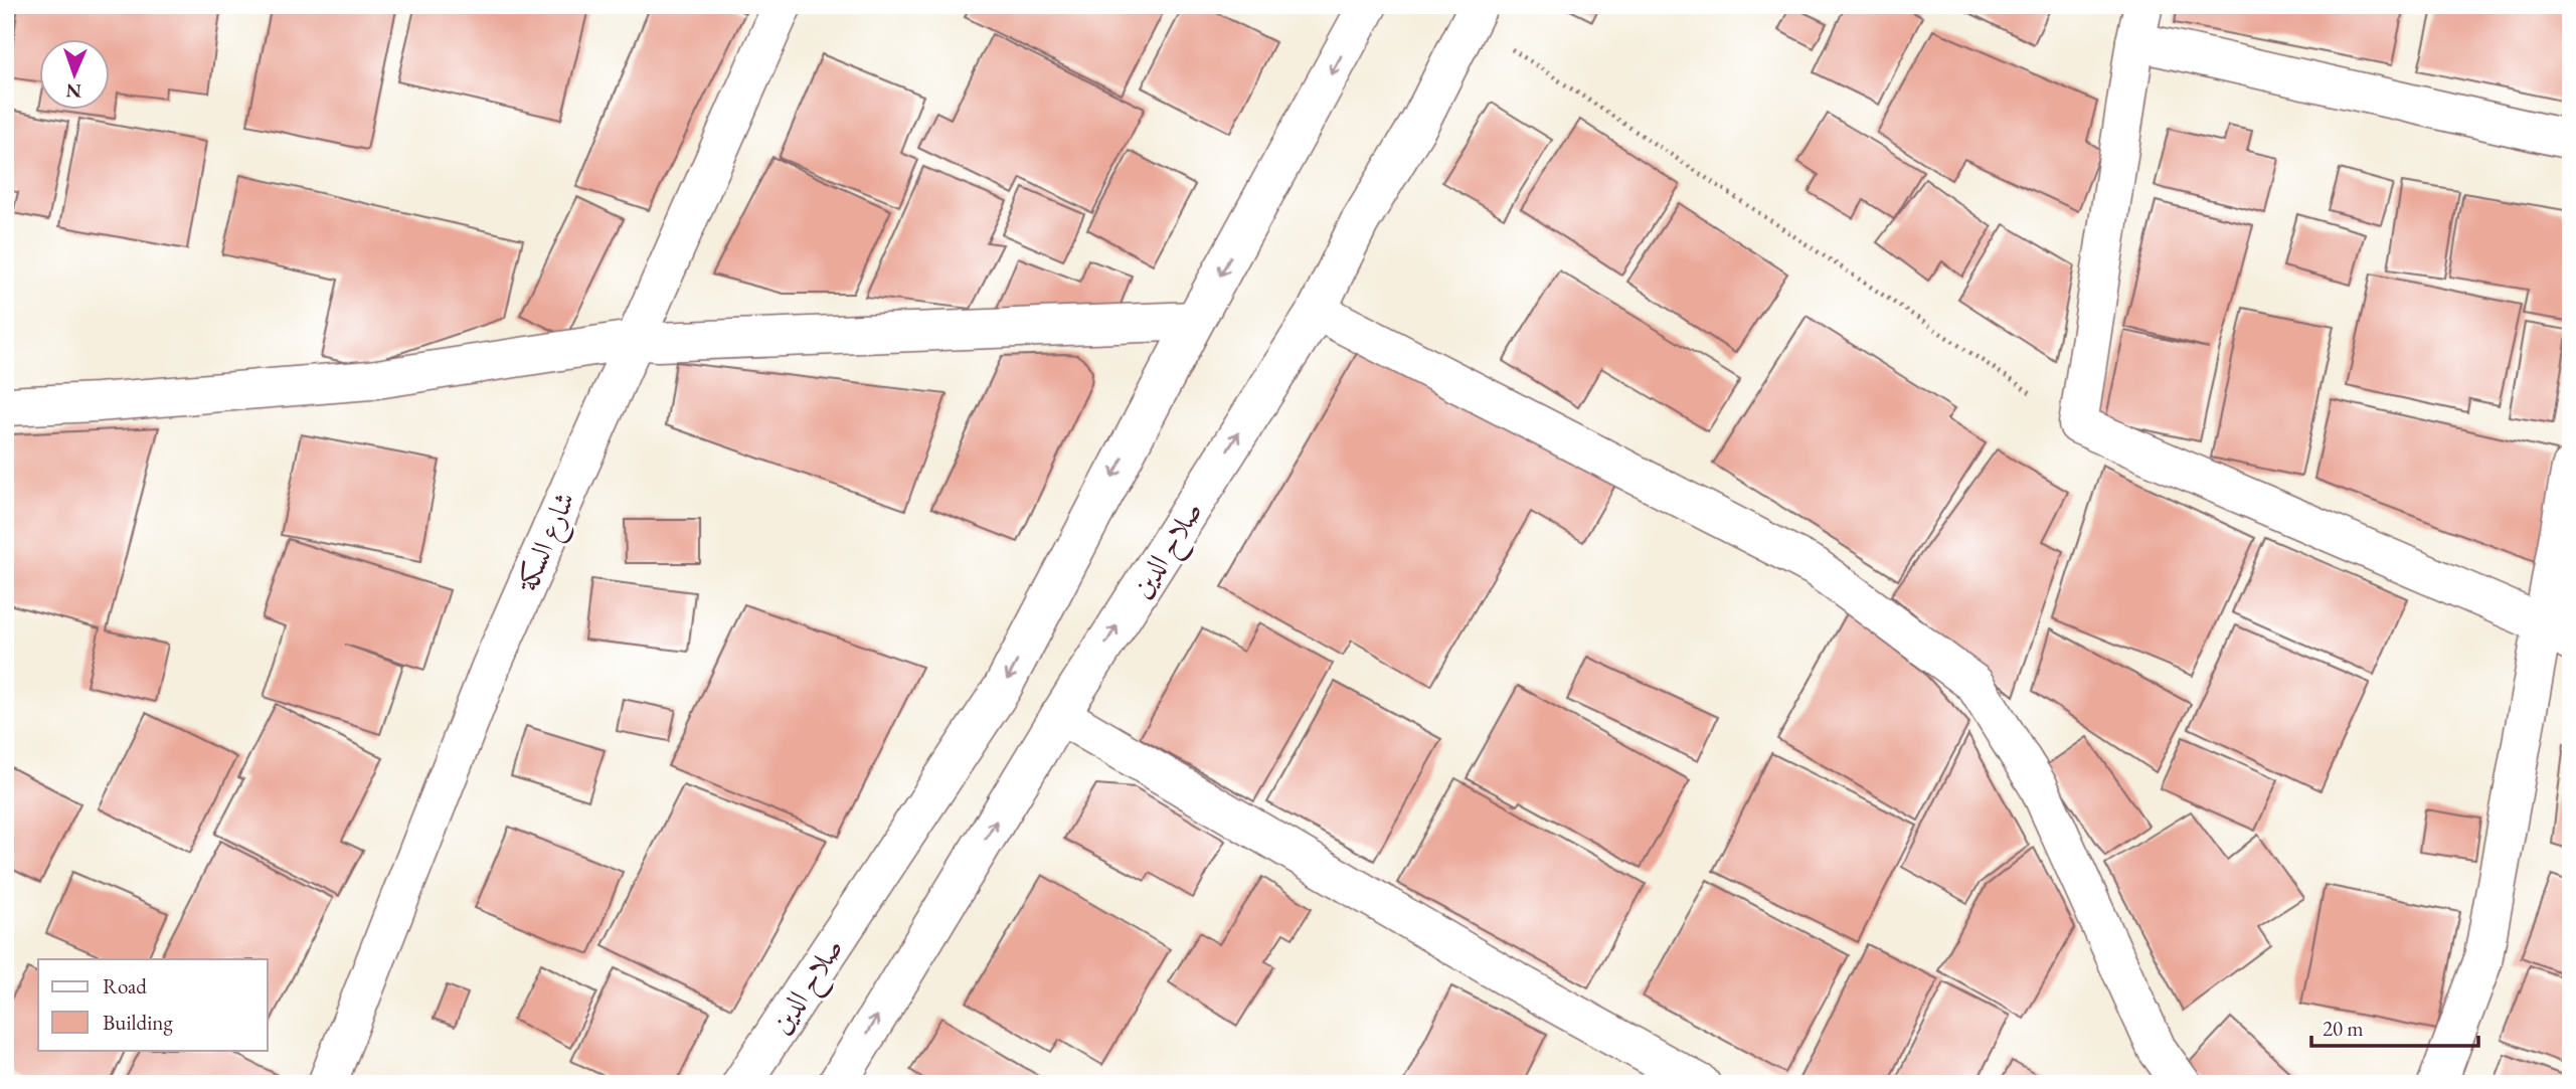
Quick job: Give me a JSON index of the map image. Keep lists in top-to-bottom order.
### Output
{
  "streets": {
    "main road": ["شارع السكة", "صلاح الدين"]
  },
  "legend": ["Road", "Building"],
  "scale_bar": "20 m",
  "north": "bottom"
}
